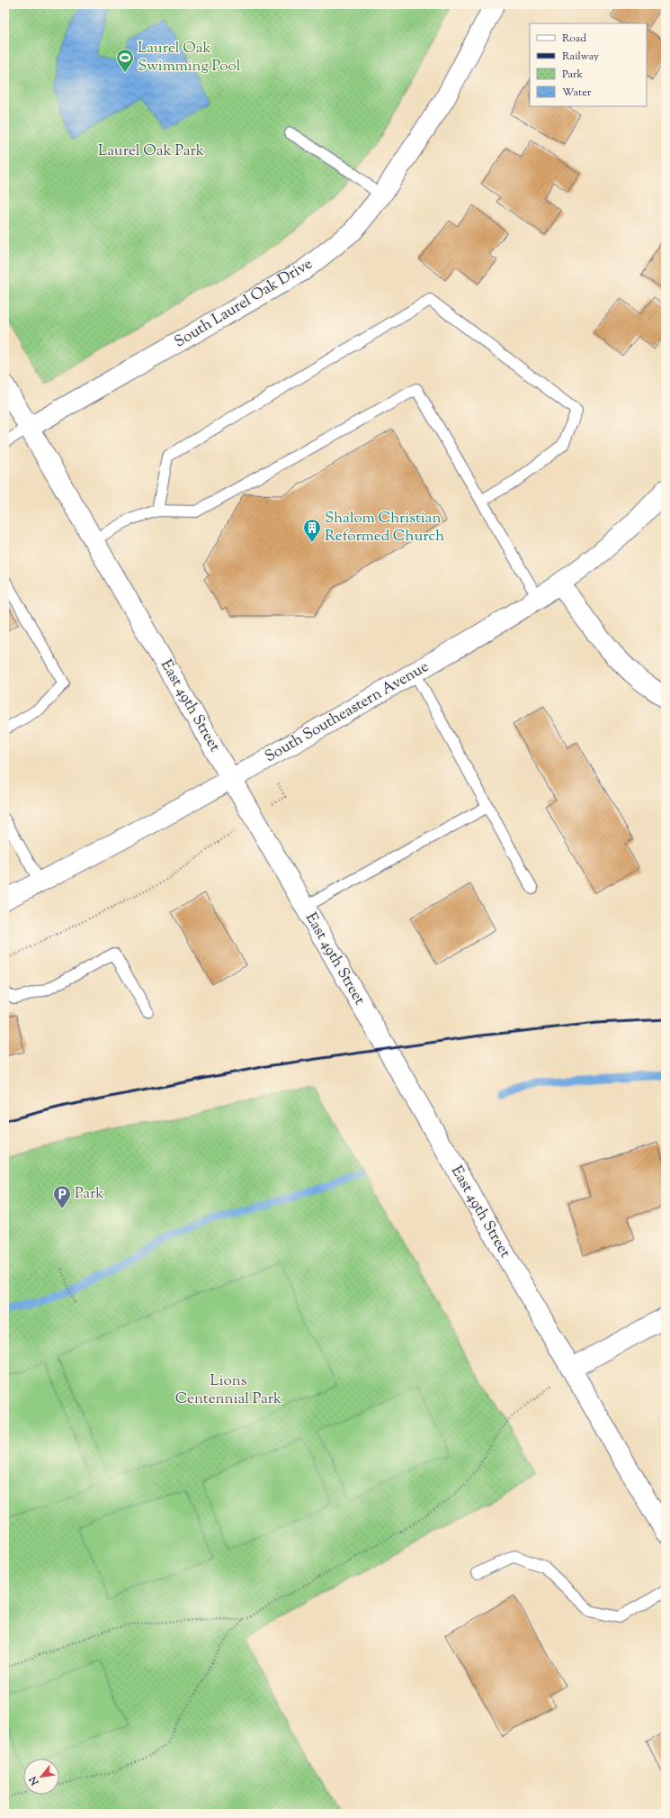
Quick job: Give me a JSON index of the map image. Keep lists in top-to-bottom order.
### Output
{
  "streets": {
    "street": ["South Laurel Oak Drive", "East 49th Street", "South Southeastern Avenue"]
  },
  "crossings": [
    ["South Laurel Oak Drive", "East 49th Street"],
    ["East 49th Street", "South Southeastern Avenue"]
  ],
  "parks": ["Laurel Oak Park", "Lions Centennial Park"],
  "places": {
    "sports": ["Laurel Oak Swimming Pool"],
    "building": ["Shalom Christian Reformed Church"],
    "parking": ["Park"]
  },
  "legend": [
    "Road",
    "Railway",
    "Park",
    "Water"
  ],
  "north": "bottom left"
}
